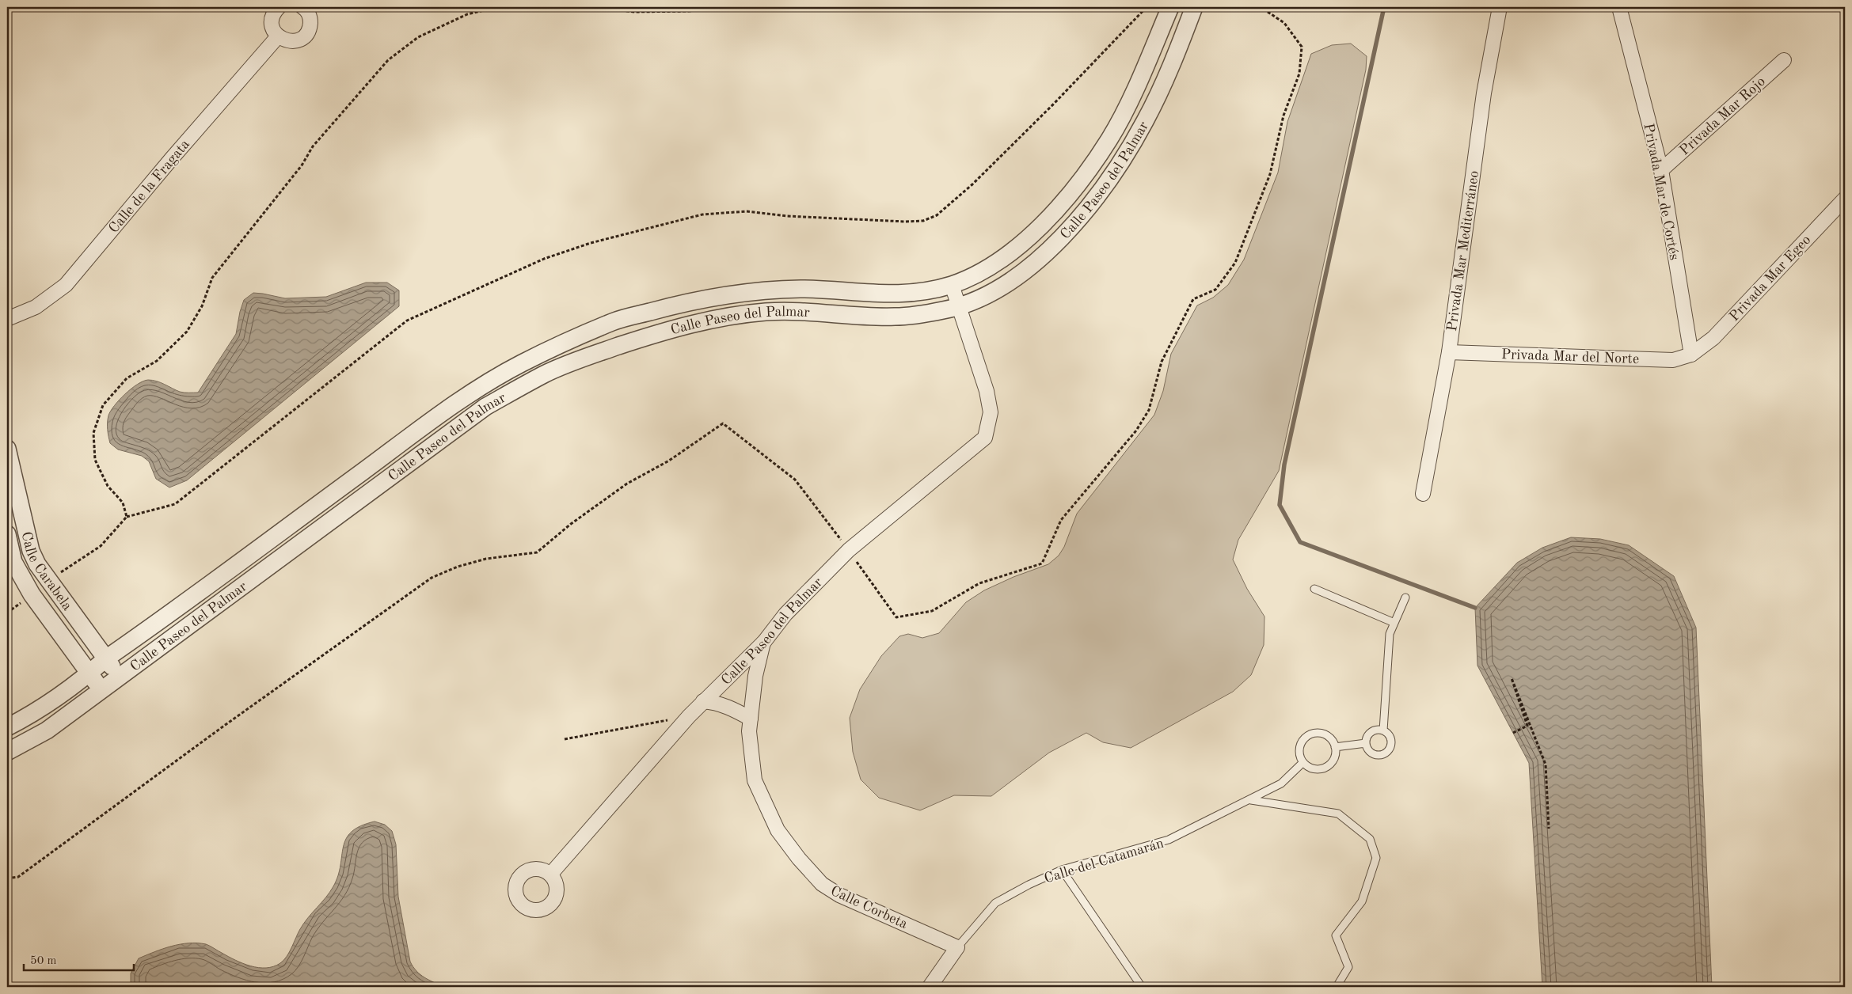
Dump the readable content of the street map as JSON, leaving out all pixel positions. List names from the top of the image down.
{
  "streets": {
    "street": [
      "Privada Mar Rojo",
      "Calle Paseo del Palmar",
      "Calle de la Fragata",
      "Privada Mar de Cortés",
      "Privada Mar Mediterráneo",
      "Privada Mar Egeo",
      "Privada Mar del Norte",
      "Calle Carabela",
      "Calle del Catamarán",
      "Calle Corbeta"
    ]
  },
  "crossings": [
    ["Privada Mar Rojo", "Privada Mar de Cortés"],
    ["Calle Paseo del Palmar", "Calle Carabela"],
    ["Calle Paseo del Palmar", "Calle Corbeta"],
    ["Privada Mar de Cortés", "Privada Mar Egeo"],
    ["Privada Mar de Cortés", "Privada Mar del Norte"],
    ["Privada Mar Mediterráneo", "Privada Mar del Norte"],
    ["Privada Mar Egeo", "Privada Mar del Norte"],
    ["Calle del Catamarán", "Calle Corbeta"]
  ],
  "scale_bar": "50 m"
}
